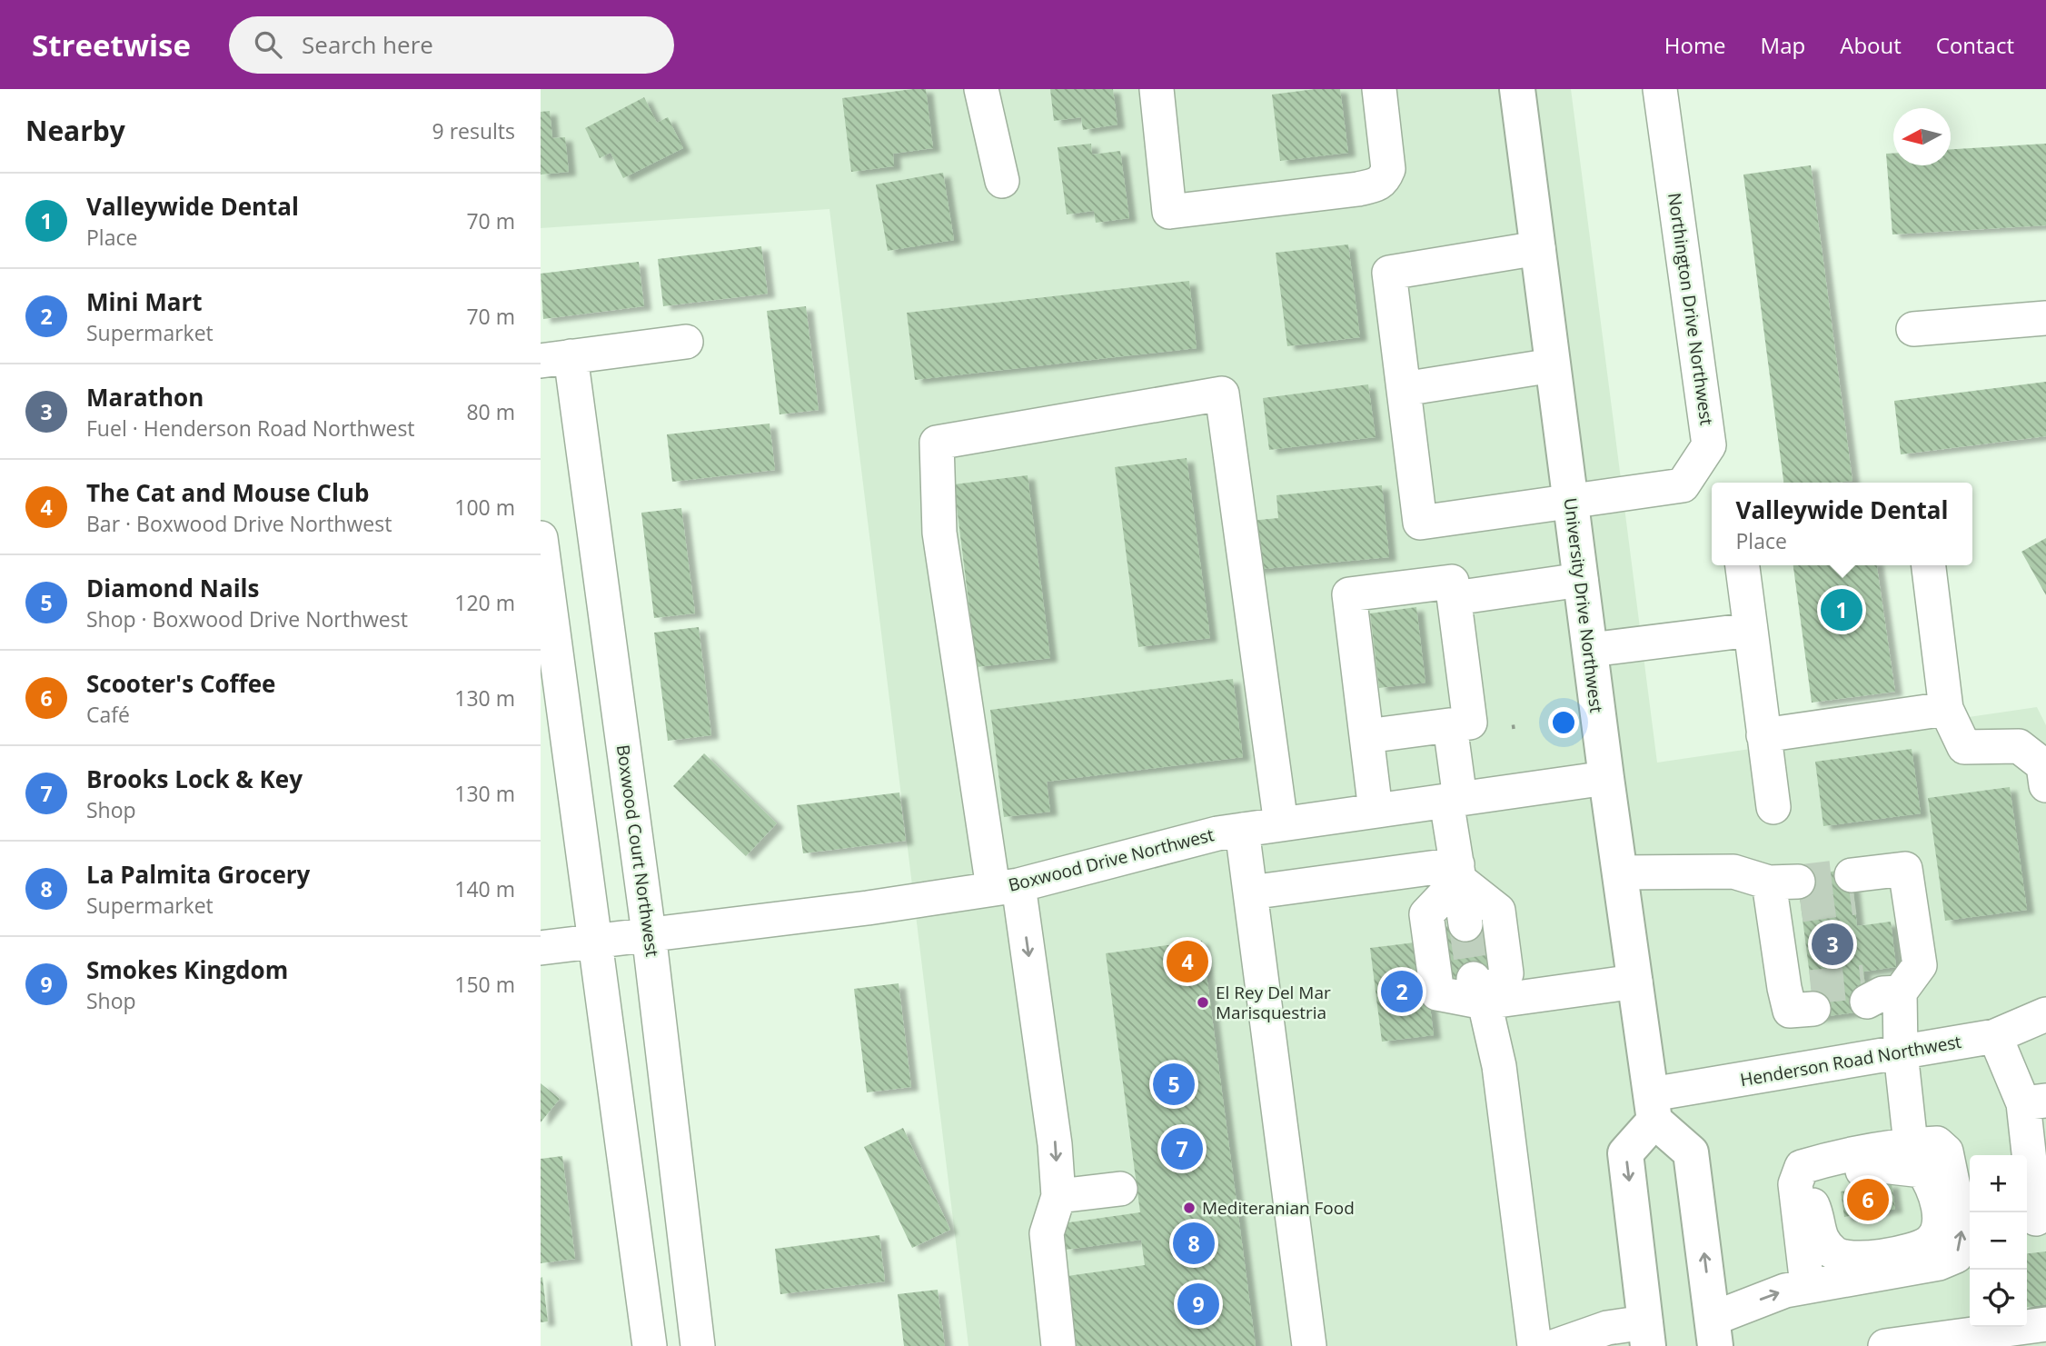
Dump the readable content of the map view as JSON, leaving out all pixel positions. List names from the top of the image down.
{
  "streets": {
    "highway": ["University Drive Northwest"],
    "street": [
      "Northington Drive Northwest",
      "Boxwood Court Northwest",
      "Boxwood Drive Northwest",
      "Henderson Road Northwest"
    ]
  },
  "crossings": [
    ["Northington Drive Northwest", "University Drive Northwest"],
    ["University Drive Northwest", "Boxwood Drive Northwest"],
    ["University Drive Northwest", "Henderson Road Northwest"],
    ["Boxwood Court Northwest", "Boxwood Drive Northwest"]
  ],
  "places": ["El Rey Del Mar Marisquestria", "Mediteranian Food"],
  "north": "left",
  "page": {
    "header": "Streetwise",
    "search": "Search here",
    "nav": [
      "Home",
      "Map",
      "About",
      "Contact"
    ],
    "heading": ["Nearby", "9 results"],
    "list": [
      {
        "mark": "1",
        "name": "Valleywide Dental",
        "note": "Place",
        "value": "70 m"
      },
      {
        "mark": "2",
        "name": "Mini Mart",
        "note": "Supermarket",
        "value": "70 m"
      },
      {
        "mark": "3",
        "name": "Marathon",
        "note": "Fuel · Henderson Road Northwest",
        "value": "80 m"
      },
      {
        "mark": "4",
        "name": "The Cat and Mouse Club",
        "note": "Bar · Boxwood Drive Northwest",
        "value": "100 m"
      },
      {
        "mark": "5",
        "name": "Diamond Nails",
        "note": "Shop · Boxwood Drive Northwest",
        "value": "120 m"
      },
      {
        "mark": "6",
        "name": "Scooter's Coffee",
        "note": "Café",
        "value": "130 m"
      },
      {
        "mark": "7",
        "name": "Brooks Lock & Key",
        "note": "Shop",
        "value": "130 m"
      },
      {
        "mark": "8",
        "name": "La Palmita Grocery",
        "note": "Supermarket",
        "value": "140 m"
      },
      {
        "mark": "9",
        "name": "Smokes Kingdom",
        "note": "Shop",
        "value": "150 m"
      }
    ],
    "popup": ["Valleywide Dental", "Place"],
    "pins": [
      "1",
      "3",
      "4",
      "2",
      "5",
      "7",
      "6",
      "8",
      "9"
    ],
    "map_buttons": ["+", "−"]
  }
}
